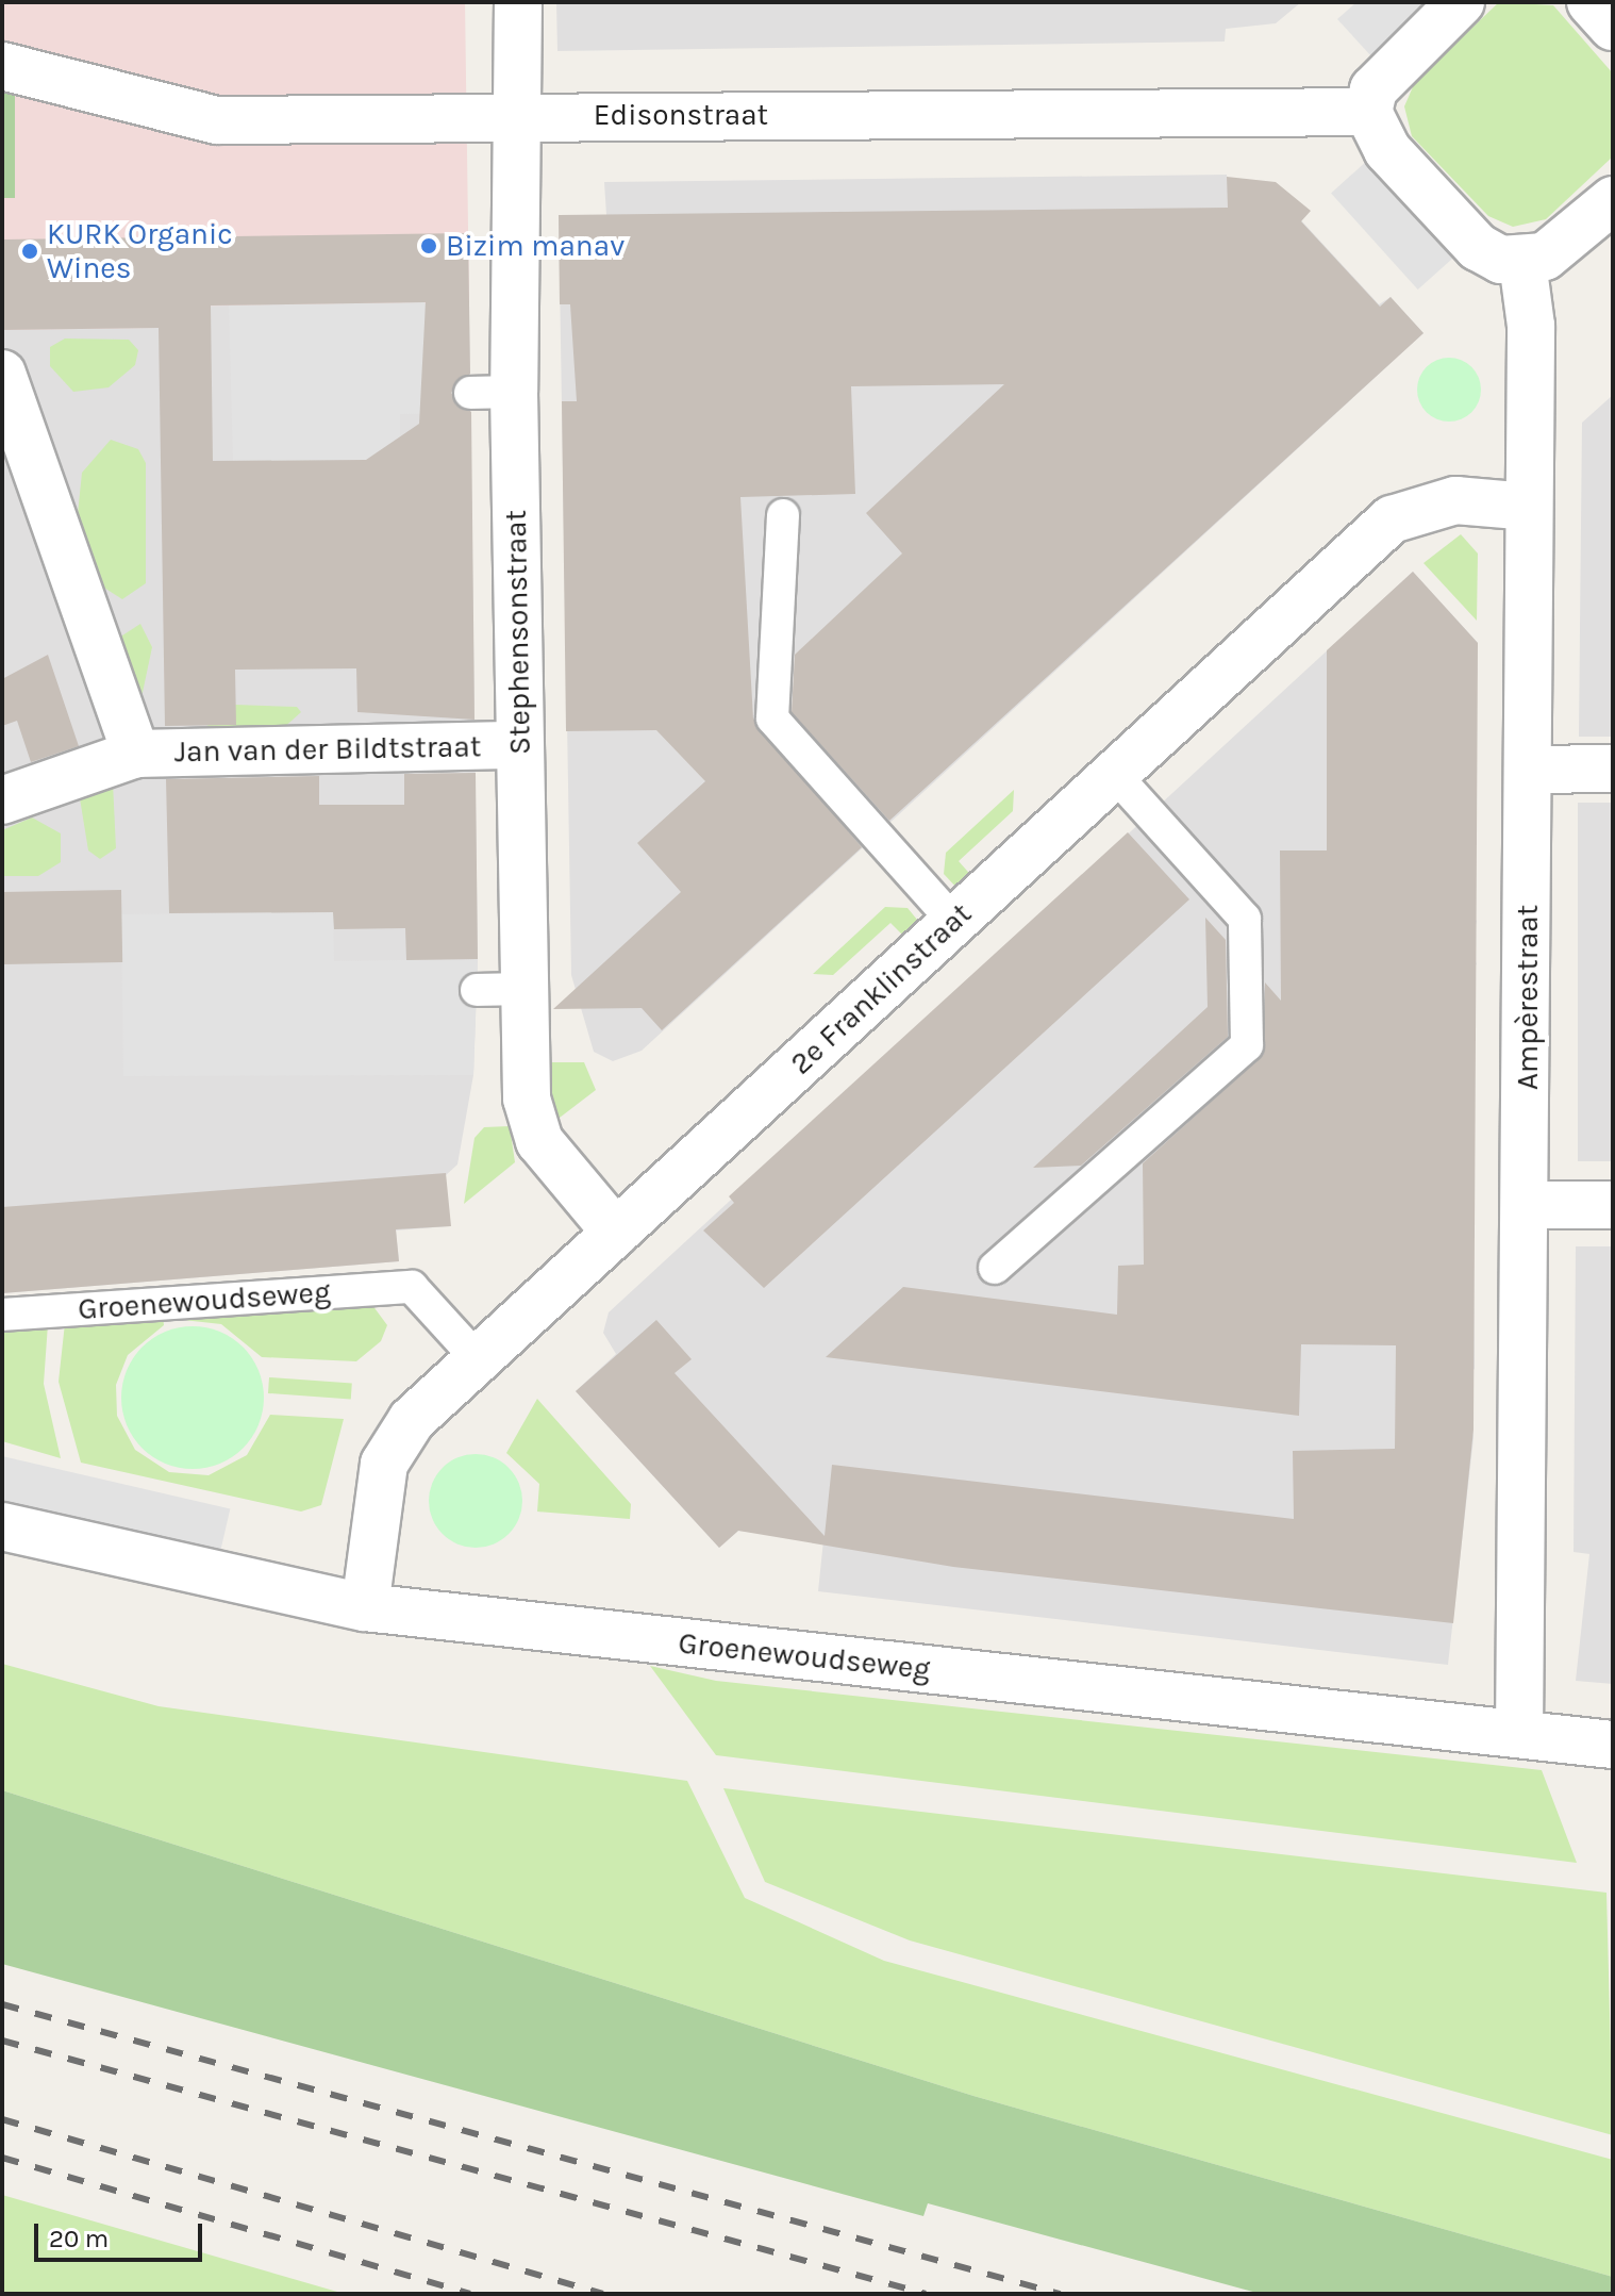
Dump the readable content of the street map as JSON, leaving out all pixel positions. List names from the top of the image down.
{
  "streets": {
    "street": [
      "Edisonstraat",
      "Stephensonstraat",
      "Jan van der Bildtstraat",
      "2e Franklinstraat",
      "Ampèrestraat",
      "Groenewoudseweg"
    ]
  },
  "crossings": [
    ["Edisonstraat", "Stephensonstraat"],
    ["Stephensonstraat", "Jan van der Bildtstraat"],
    ["Stephensonstraat", "2e Franklinstraat"],
    ["2e Franklinstraat", "Ampèrestraat"],
    ["2e Franklinstraat", "Groenewoudseweg"],
    ["Ampèrestraat", "Groenewoudseweg"]
  ],
  "places": ["Bizim manav", "KURK Organic Wines"],
  "scale_bar": "20 m"
}
